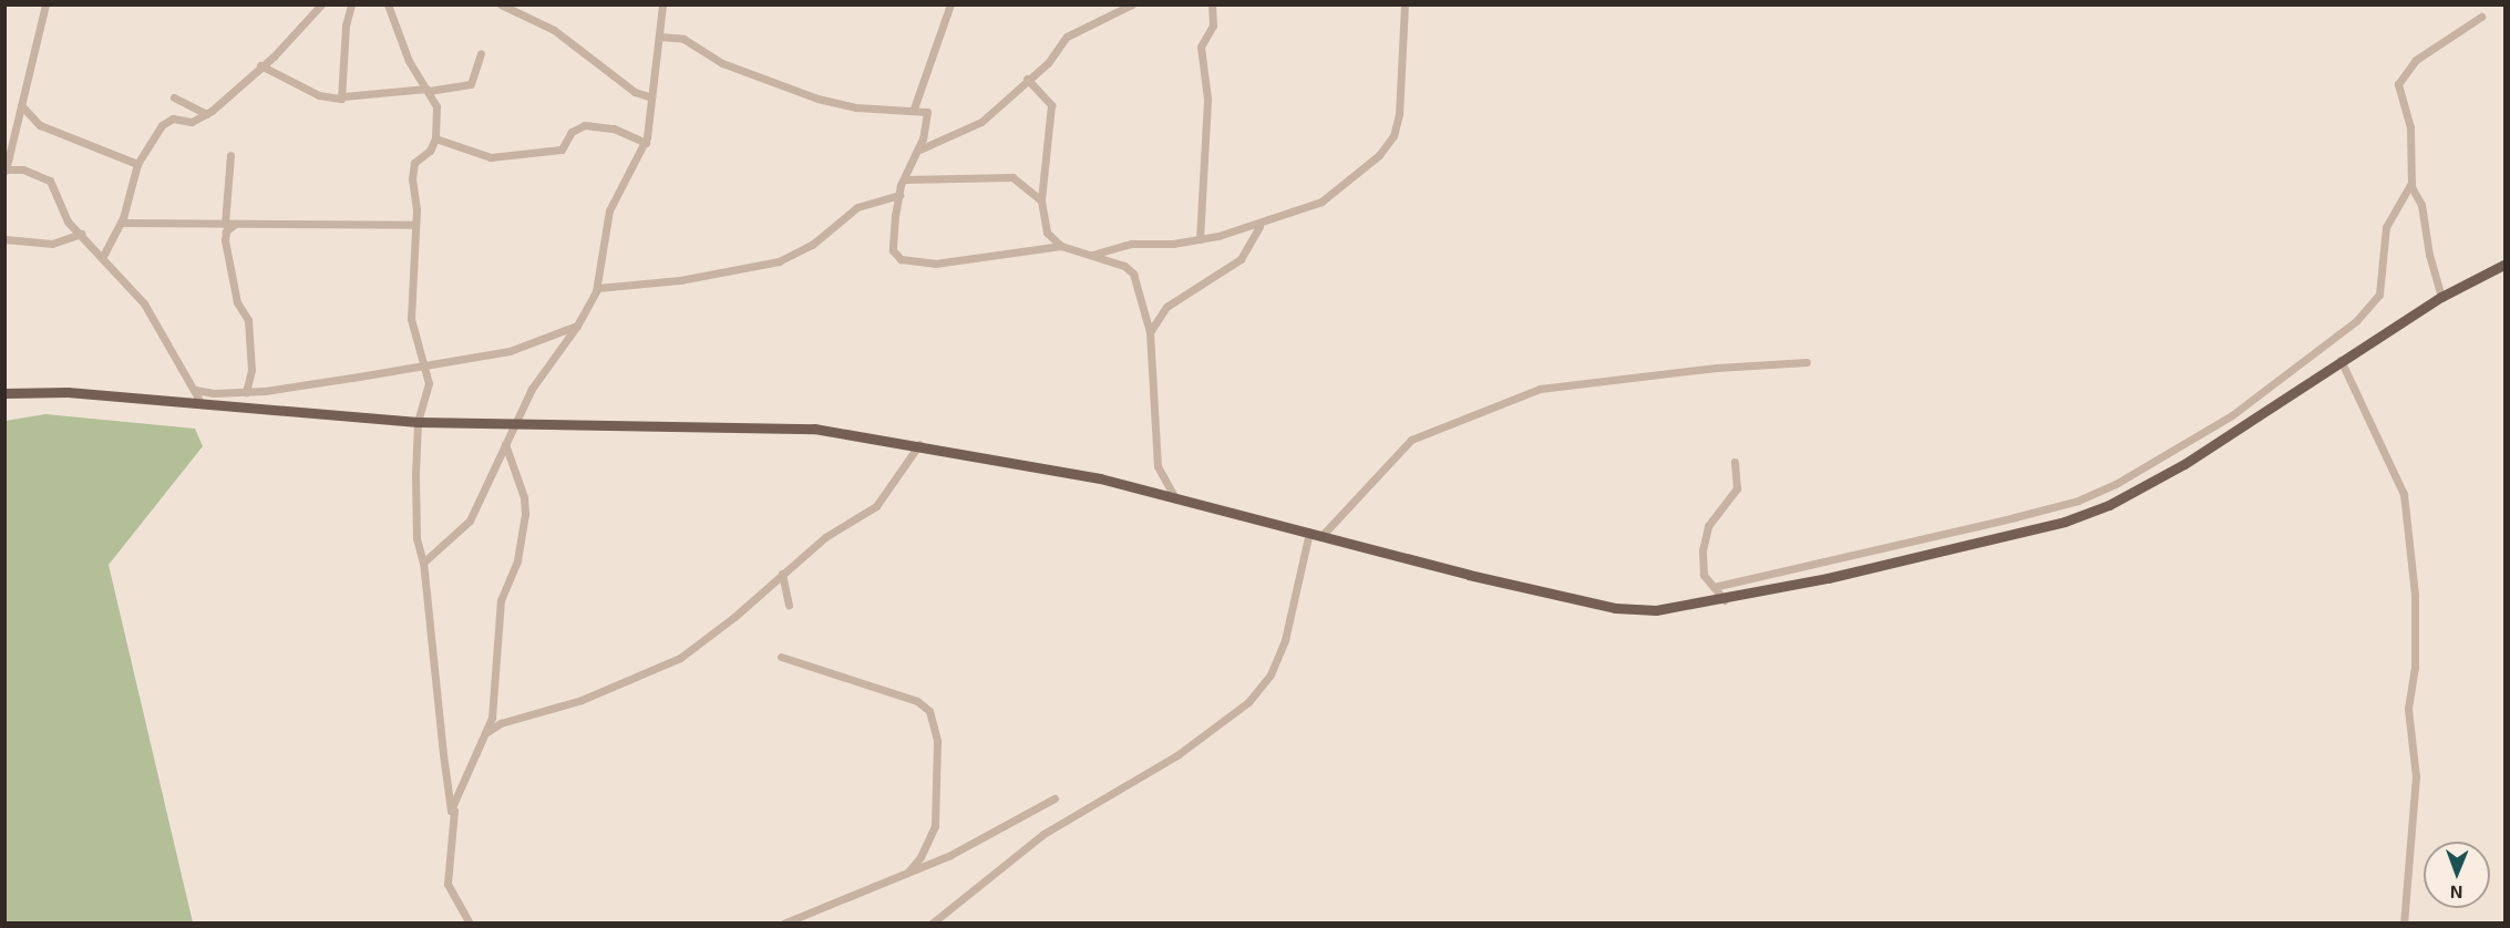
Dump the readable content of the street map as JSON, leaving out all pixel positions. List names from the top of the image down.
{
  "north": "bottom"
}
